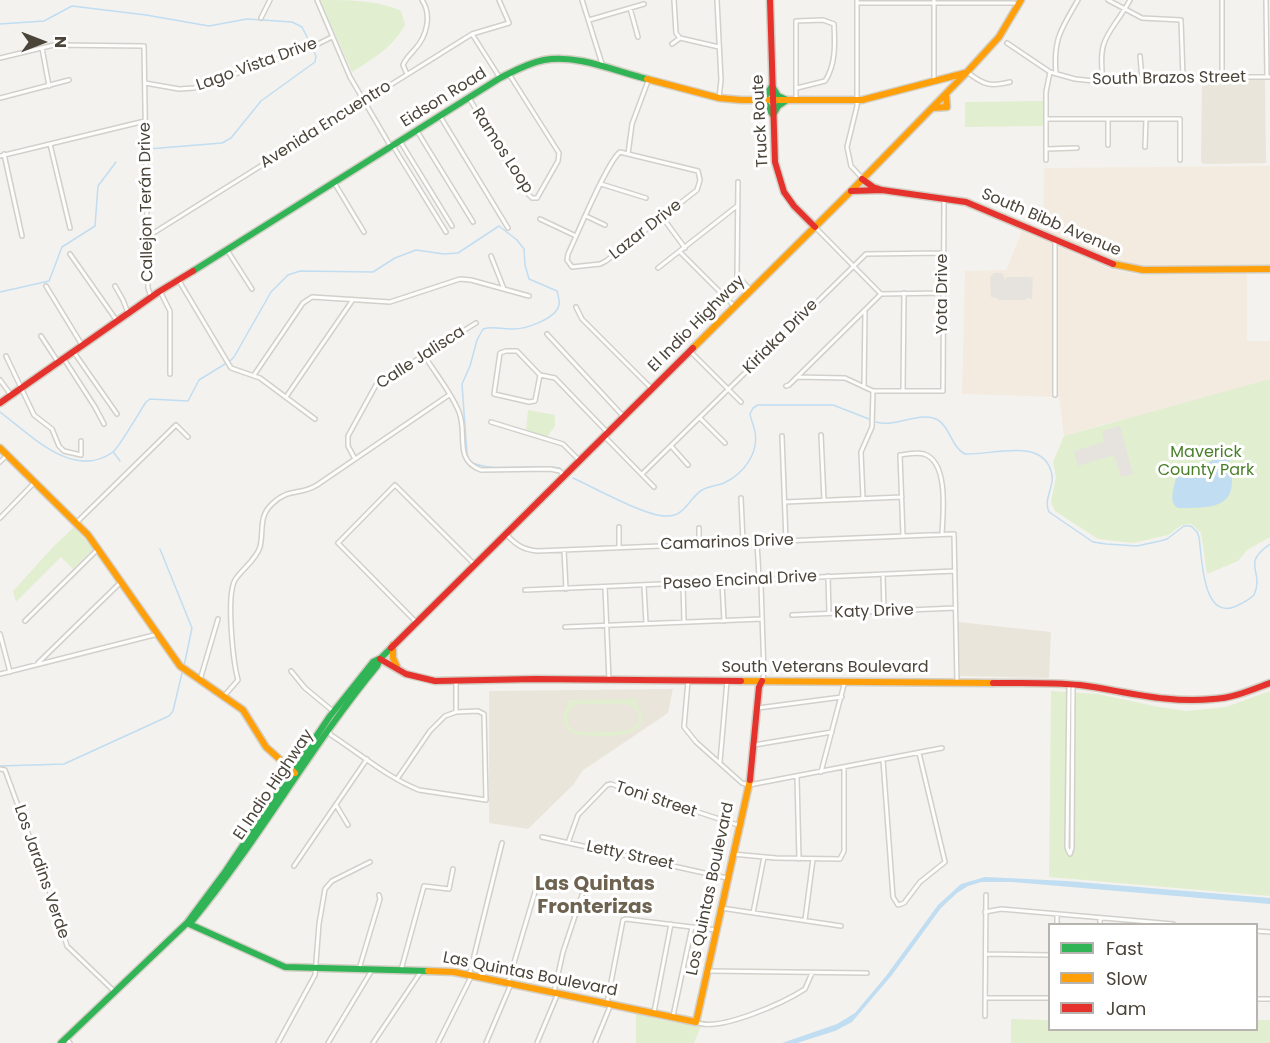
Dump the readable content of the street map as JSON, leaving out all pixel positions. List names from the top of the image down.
{
  "streets": {
    "main road": [
      "Eidson Road",
      "Truck Route",
      "South Bibb Avenue",
      "El Indio Highway",
      "South Veterans Boulevard",
      "Los Quintas Boulevard",
      "Las Quintas Boulevard"
    ],
    "street": [
      "Lago Vista Drive",
      "South Brazos Street",
      "Avenida Encuentro",
      "Ramos Loop",
      "Callejon Terán Drive",
      "Lazar Drive",
      "Yota Drive",
      "Kiriaka Drive",
      "Calle Jalisca",
      "Camarinos Drive",
      "Paseo Encinal Drive",
      "Katy Drive",
      "Toni Street",
      "Letty Street",
      "Los Jardins Verde"
    ]
  },
  "crossings": [
    ["Lago Vista Drive", "Callejon Terán Drive"],
    ["Eidson Road", "Truck Route"],
    ["Eidson Road", "Ramos Loop"],
    ["Eidson Road", "Callejon Terán Drive"],
    ["Eidson Road", "El Indio Highway"],
    ["Truck Route", "El Indio Highway"],
    ["Avenida Encuentro", "Callejon Terán Drive"],
    ["South Bibb Avenue", "Yota Drive"],
    ["South Bibb Avenue", "El Indio Highway"],
    ["Yota Drive", "Kiriaka Drive"],
    ["El Indio Highway", "Camarinos Drive"],
    ["El Indio Highway", "South Veterans Boulevard"],
    ["El Indio Highway", "Los Jardins Verde"],
    ["El Indio Highway", "Las Quintas Boulevard"],
    ["Camarinos Drive", "Paseo Encinal Drive"],
    ["Toni Street", "Letty Street"],
    ["Toni Street", "Los Quintas Boulevard"],
    ["Letty Street", "Los Quintas Boulevard"],
    ["Los Quintas Boulevard", "Las Quintas Boulevard"]
  ],
  "districts": ["Las Quintas Fronterizas"],
  "parks": ["Maverick County Park"],
  "legend": ["Fast", "Slow", "Jam"],
  "north": "right"
}
